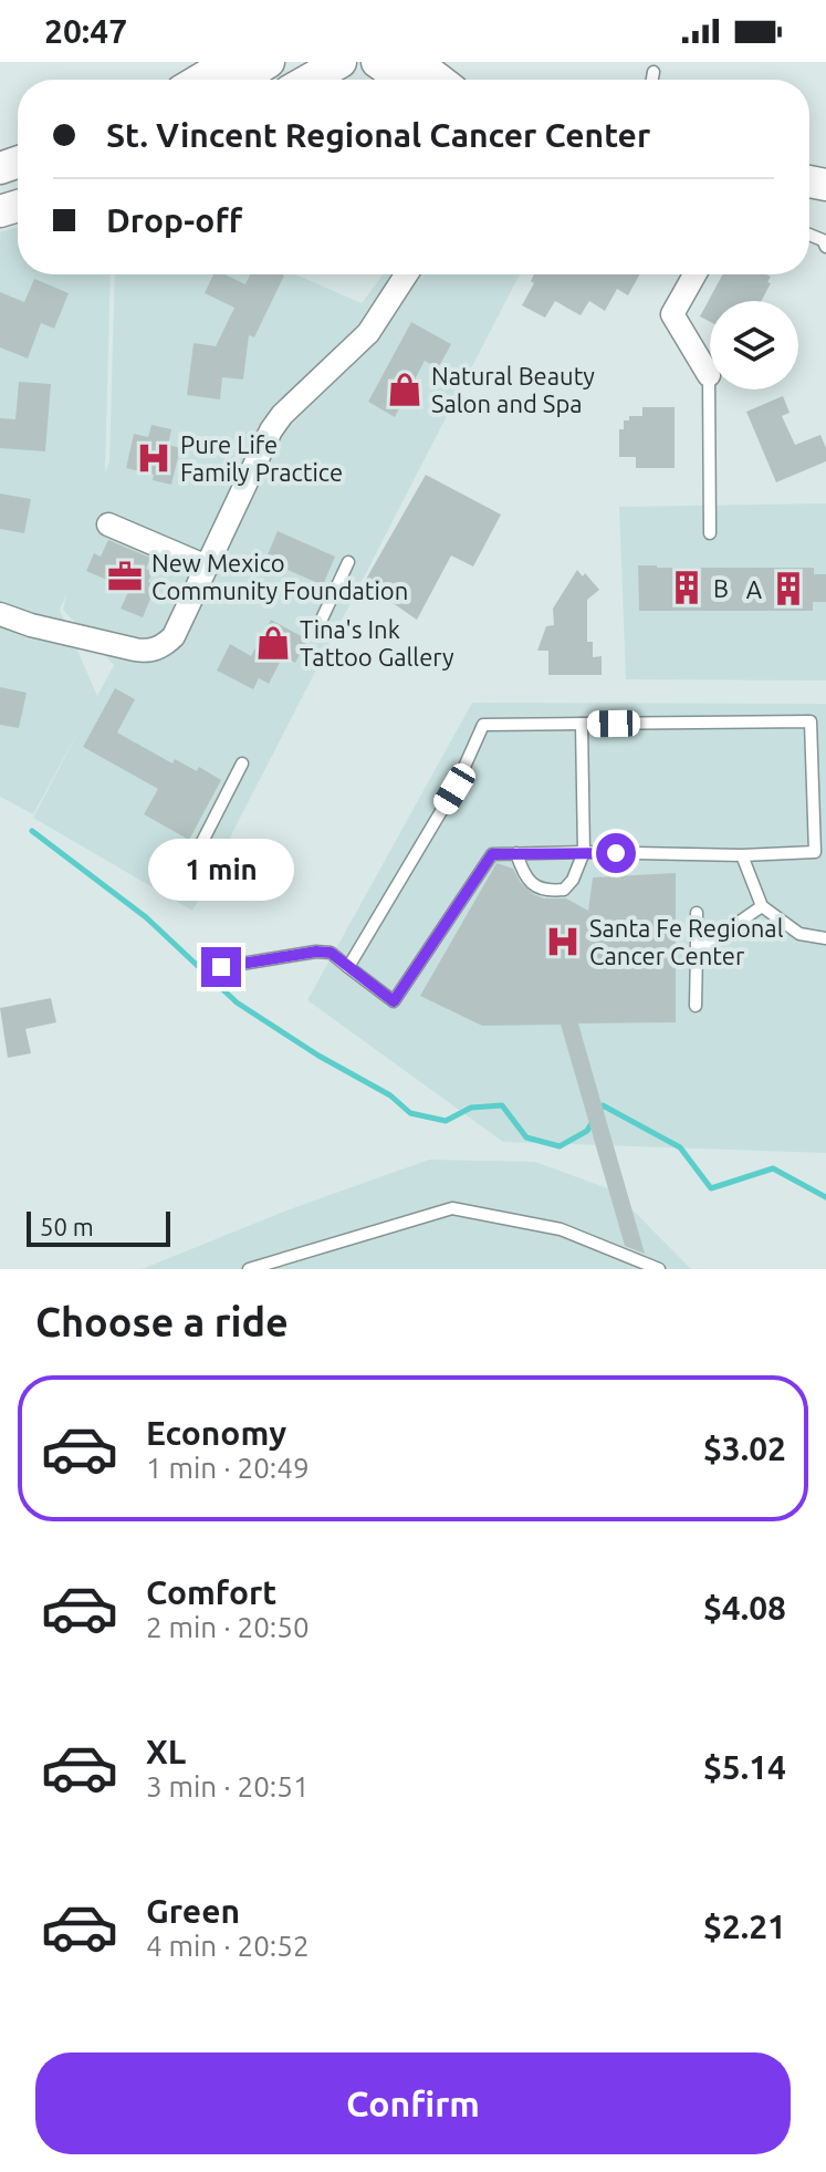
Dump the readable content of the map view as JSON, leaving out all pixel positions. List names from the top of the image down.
{
  "places": {
    "shop": ["Natural Beauty Salon and Spa", "Tina's Ink Tattoo Gallery"],
    "hospital": ["Pure Life Family Practice", "Santa Fe Regional Cancer Center"],
    "office": ["New Mexico Community Foundation"],
    "building": ["B", "A"]
  },
  "scale_bar": "50 m",
  "page": {
    "status": "20:47",
    "banner": ["St. Vincent Regional Cancer Center", "Drop-off"],
    "bubble": "1 min",
    "scale": "50 m",
    "heading": "Choose a ride",
    "list": [
      {
        "name": "Economy",
        "note": "1 min · 20:49",
        "value": "$3.02"
      },
      {
        "name": "Comfort",
        "note": "2 min · 20:50",
        "value": "$4.08"
      },
      {
        "name": "XL",
        "note": "3 min · 20:51",
        "value": "$5.14"
      },
      {
        "name": "Green",
        "note": "4 min · 20:52",
        "value": "$2.21"
      }
    ],
    "buttons": "Confirm"
  }
}
